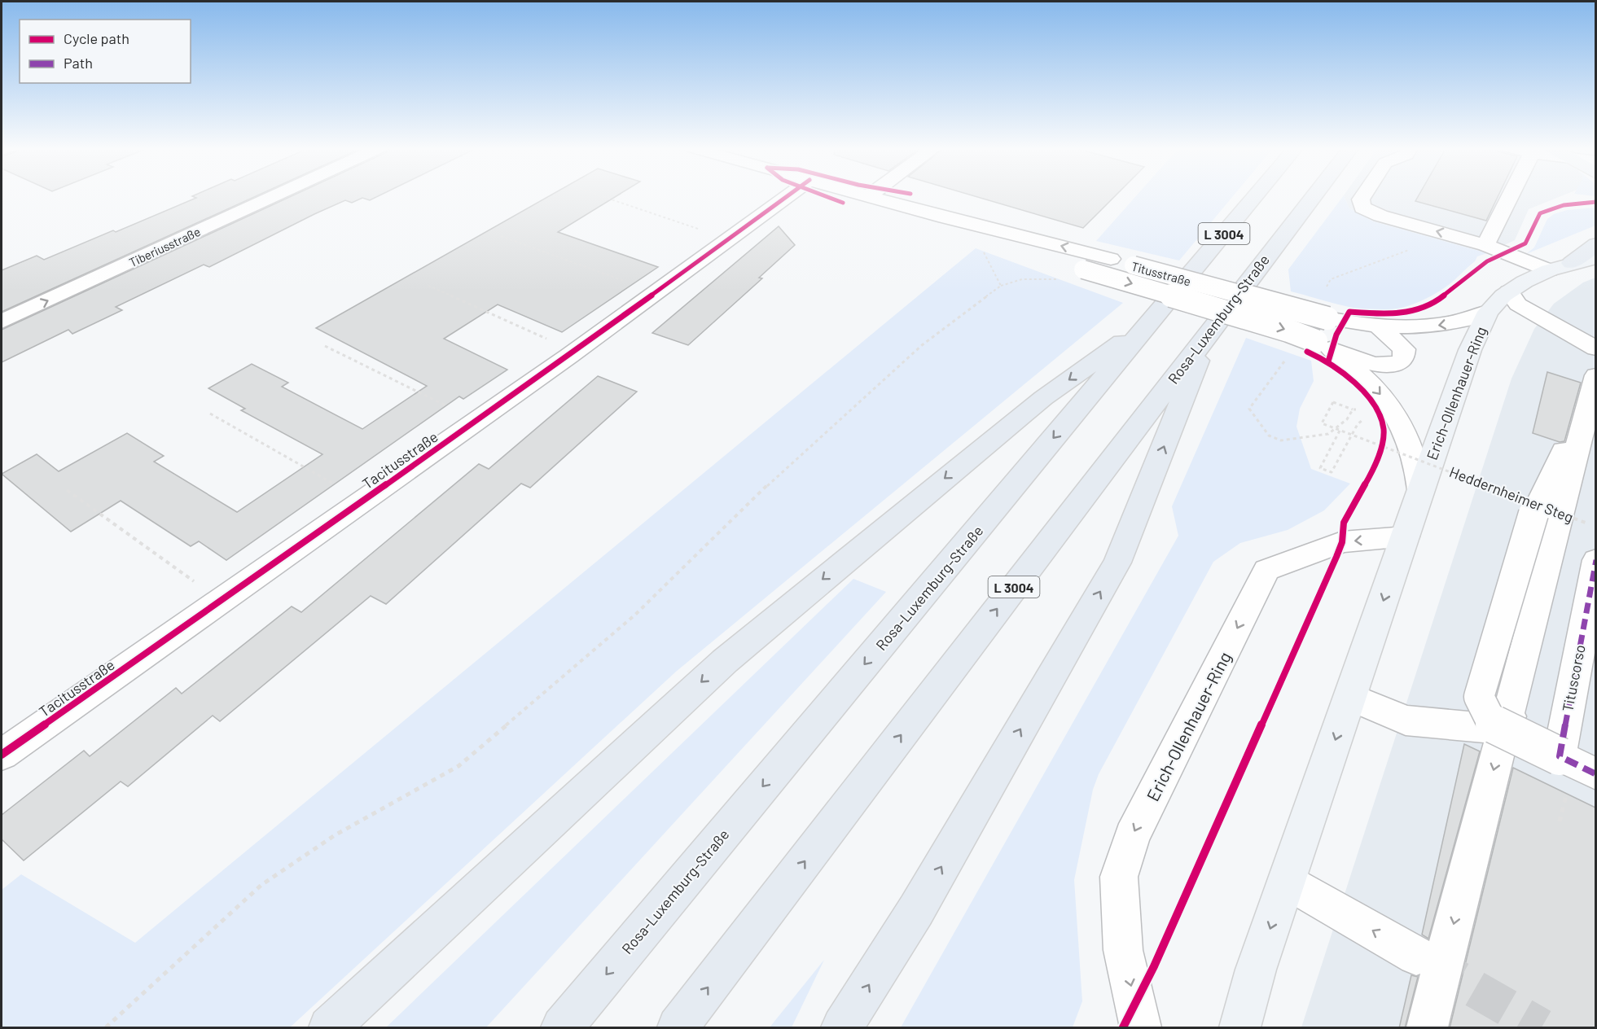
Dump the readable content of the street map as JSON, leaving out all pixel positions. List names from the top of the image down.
{
  "streets": {
    "highway": ["L 3004", "Rosa-Luxemburg-Straße"],
    "main road": ["Erich-Ollenhauer-Ring"],
    "street": [
      "Tiberiusstraße",
      "Titusstraße",
      "Tacitusstraße",
      "Tituscorso"
    ],
    "path": ["Heddernheimer Steg"]
  },
  "crossings": [
    ["Titusstraße", "Erich-Ollenhauer-Ring"]
  ],
  "one_way": ["Tiberiusstraße", "Erich-Ollenhauer-Ring"],
  "legend": ["Cycle path", "Path"]
}
